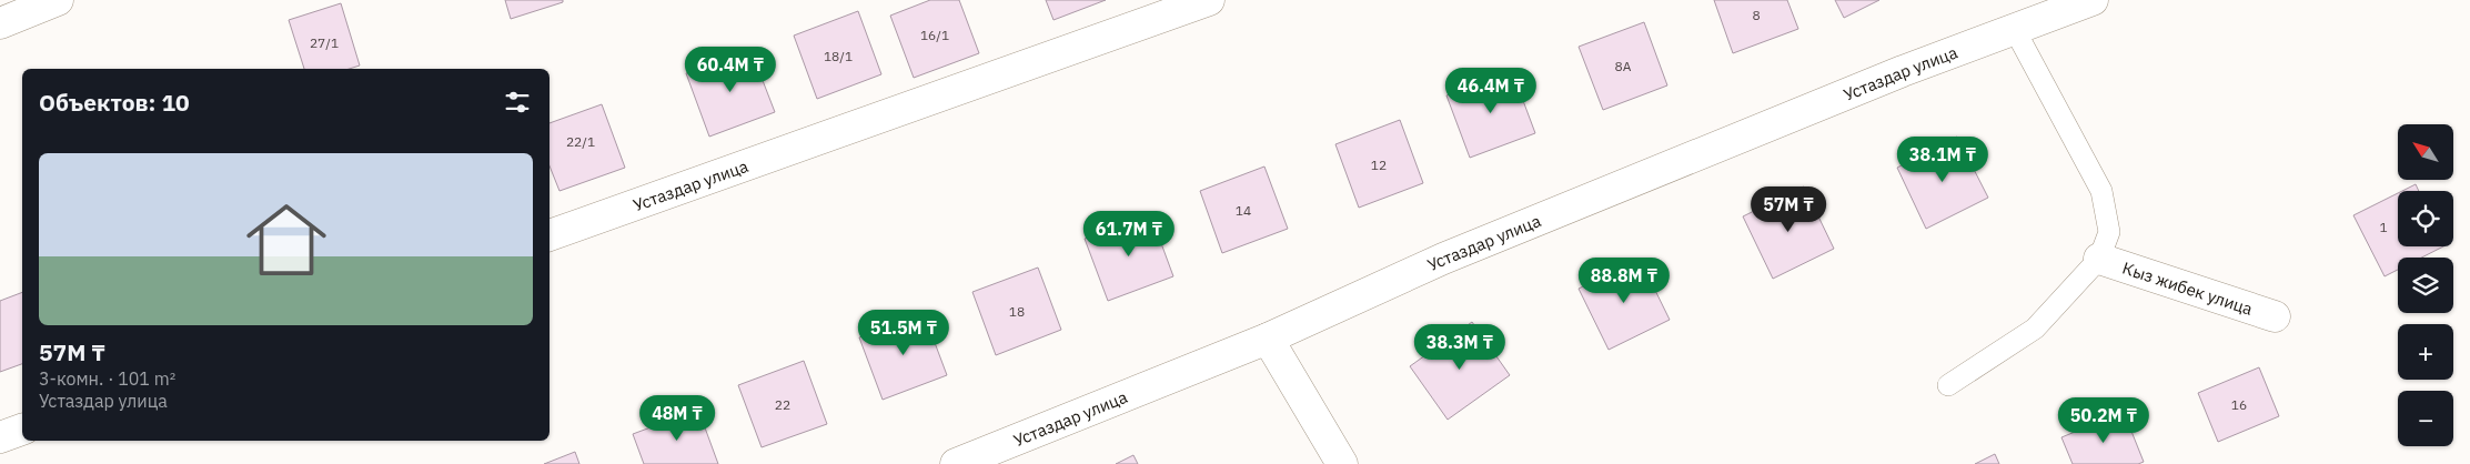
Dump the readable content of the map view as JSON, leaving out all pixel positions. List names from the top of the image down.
{
  "streets": {
    "street": ["Устаздар улица", "Кыз жибек улица"]
  },
  "house_numbers": [
    "8",
    "16/1",
    "27/1",
    "18/1",
    "8А",
    "22/1",
    "12",
    "14",
    "1",
    "18",
    "22",
    "16"
  ],
  "north": "top left",
  "page": {
    "price": [
      "60.4M ₸",
      "46.4M ₸",
      "38.1M ₸",
      "57M ₸",
      "61.7M ₸",
      "88.8M ₸",
      "51.5M ₸",
      "38.3M ₸",
      "48M ₸",
      "50.2M ₸"
    ],
    "heading": "Объектов: 10",
    "map_buttons": ["+", "−"],
    "list": [
      {
        "name": "57M ₸",
        "note": "3-комн. · 101 m² · Устаздар улица"
      }
    ]
  }
}
